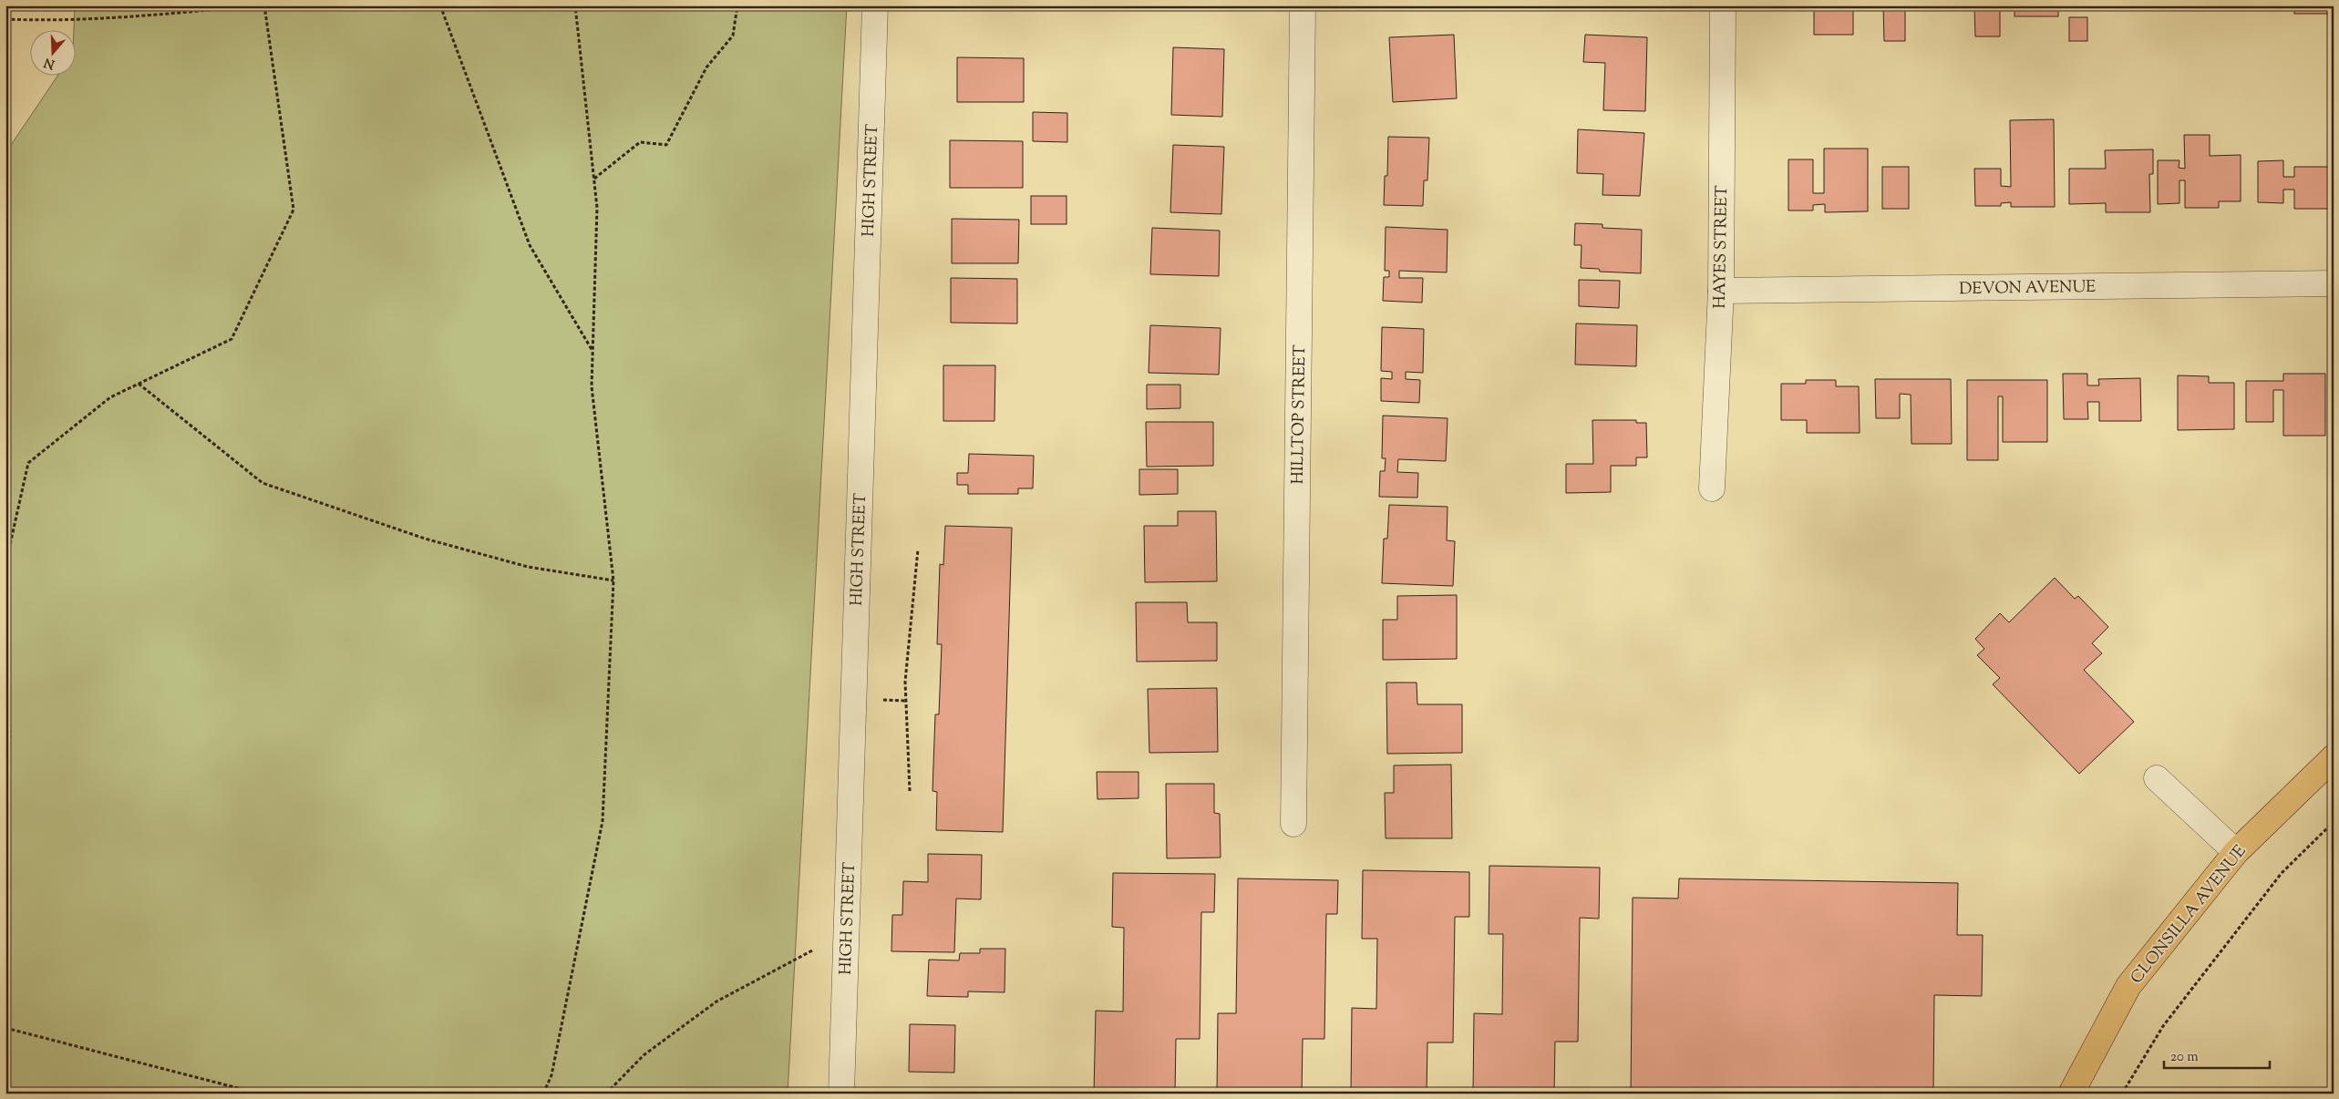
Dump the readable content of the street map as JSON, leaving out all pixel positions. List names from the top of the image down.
{
  "streets": {
    "main road": ["CLONSILLA AVENUE"],
    "street": [
      "HIGH STREET",
      "HAYES STREET",
      "DEVON AVENUE",
      "HILLTOP STREET"
    ]
  },
  "crossings": [
    ["HAYES STREET", "DEVON AVENUE"]
  ],
  "scale_bar": "20 m",
  "north": "bottom"
}
